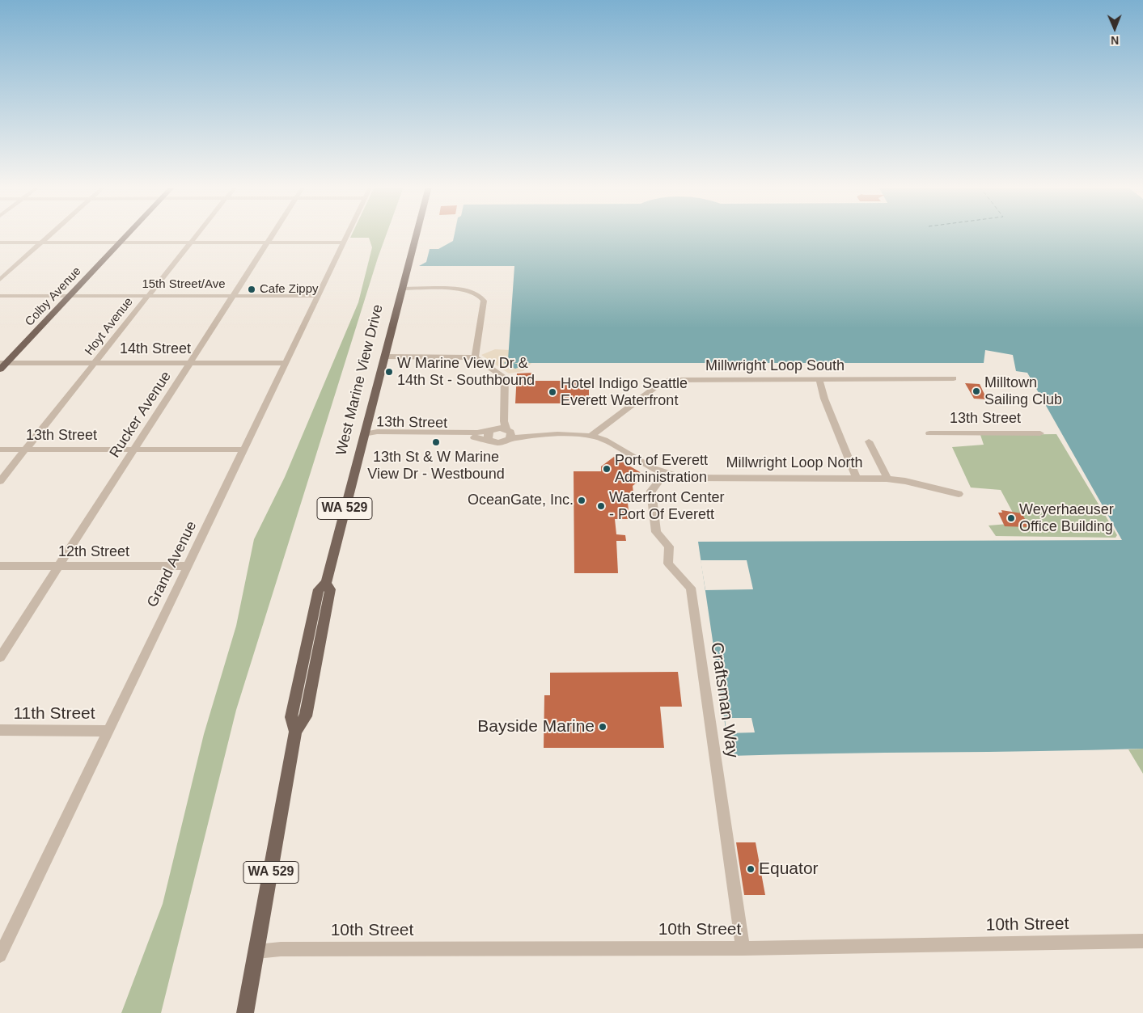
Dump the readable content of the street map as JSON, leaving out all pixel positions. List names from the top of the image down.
{
  "streets": {
    "main road": ["Colby Avenue", "West Marine View Drive", "WA 529"],
    "street": [
      "15th Street/Ave",
      "Hoyt Avenue",
      "14th Street",
      "Millwright Loop South",
      "Rucker Avenue",
      "13th Street",
      "Millwright Loop North",
      "12th Street",
      "Grand Avenue",
      "Craftsman Way",
      "11th Street",
      "10th Street"
    ]
  },
  "crossings": [
    ["15th Street/Ave", "Colby Avenue"],
    ["15th Street/Ave", "Hoyt Avenue"],
    ["15th Street/Ave", "Rucker Avenue"],
    ["15th Street/Ave", "Grand Avenue"],
    ["Colby Avenue", "14th Street"],
    ["Hoyt Avenue", "14th Street"],
    ["Hoyt Avenue", "13th Street"],
    ["14th Street", "Rucker Avenue"],
    ["14th Street", "Grand Avenue"],
    ["Millwright Loop South", "Millwright Loop North"],
    ["West Marine View Drive", "13th Street"],
    ["West Marine View Drive", "10th Street"],
    ["Rucker Avenue", "13th Street"],
    ["Rucker Avenue", "12th Street"],
    ["13th Street", "Grand Avenue"],
    ["Millwright Loop North", "Craftsman Way"],
    ["12th Street", "Grand Avenue"],
    ["Grand Avenue", "11th Street"],
    ["Craftsman Way", "10th Street"]
  ],
  "places": [
    "Cafe Zippy",
    "W Marine View Dr & 14th St - Southbound",
    "Milltown Sailing Club",
    "Hotel Indigo Seattle Everett Waterfront",
    "13th St & W Marine View Dr - Westbound",
    "Port of Everett Administration",
    "OceanGate, Inc.",
    "Waterfront Center - Port Of Everett",
    "Weyerhaeuser Office Building",
    "Bayside Marine",
    "Equator"
  ],
  "north": "bottom"
}
